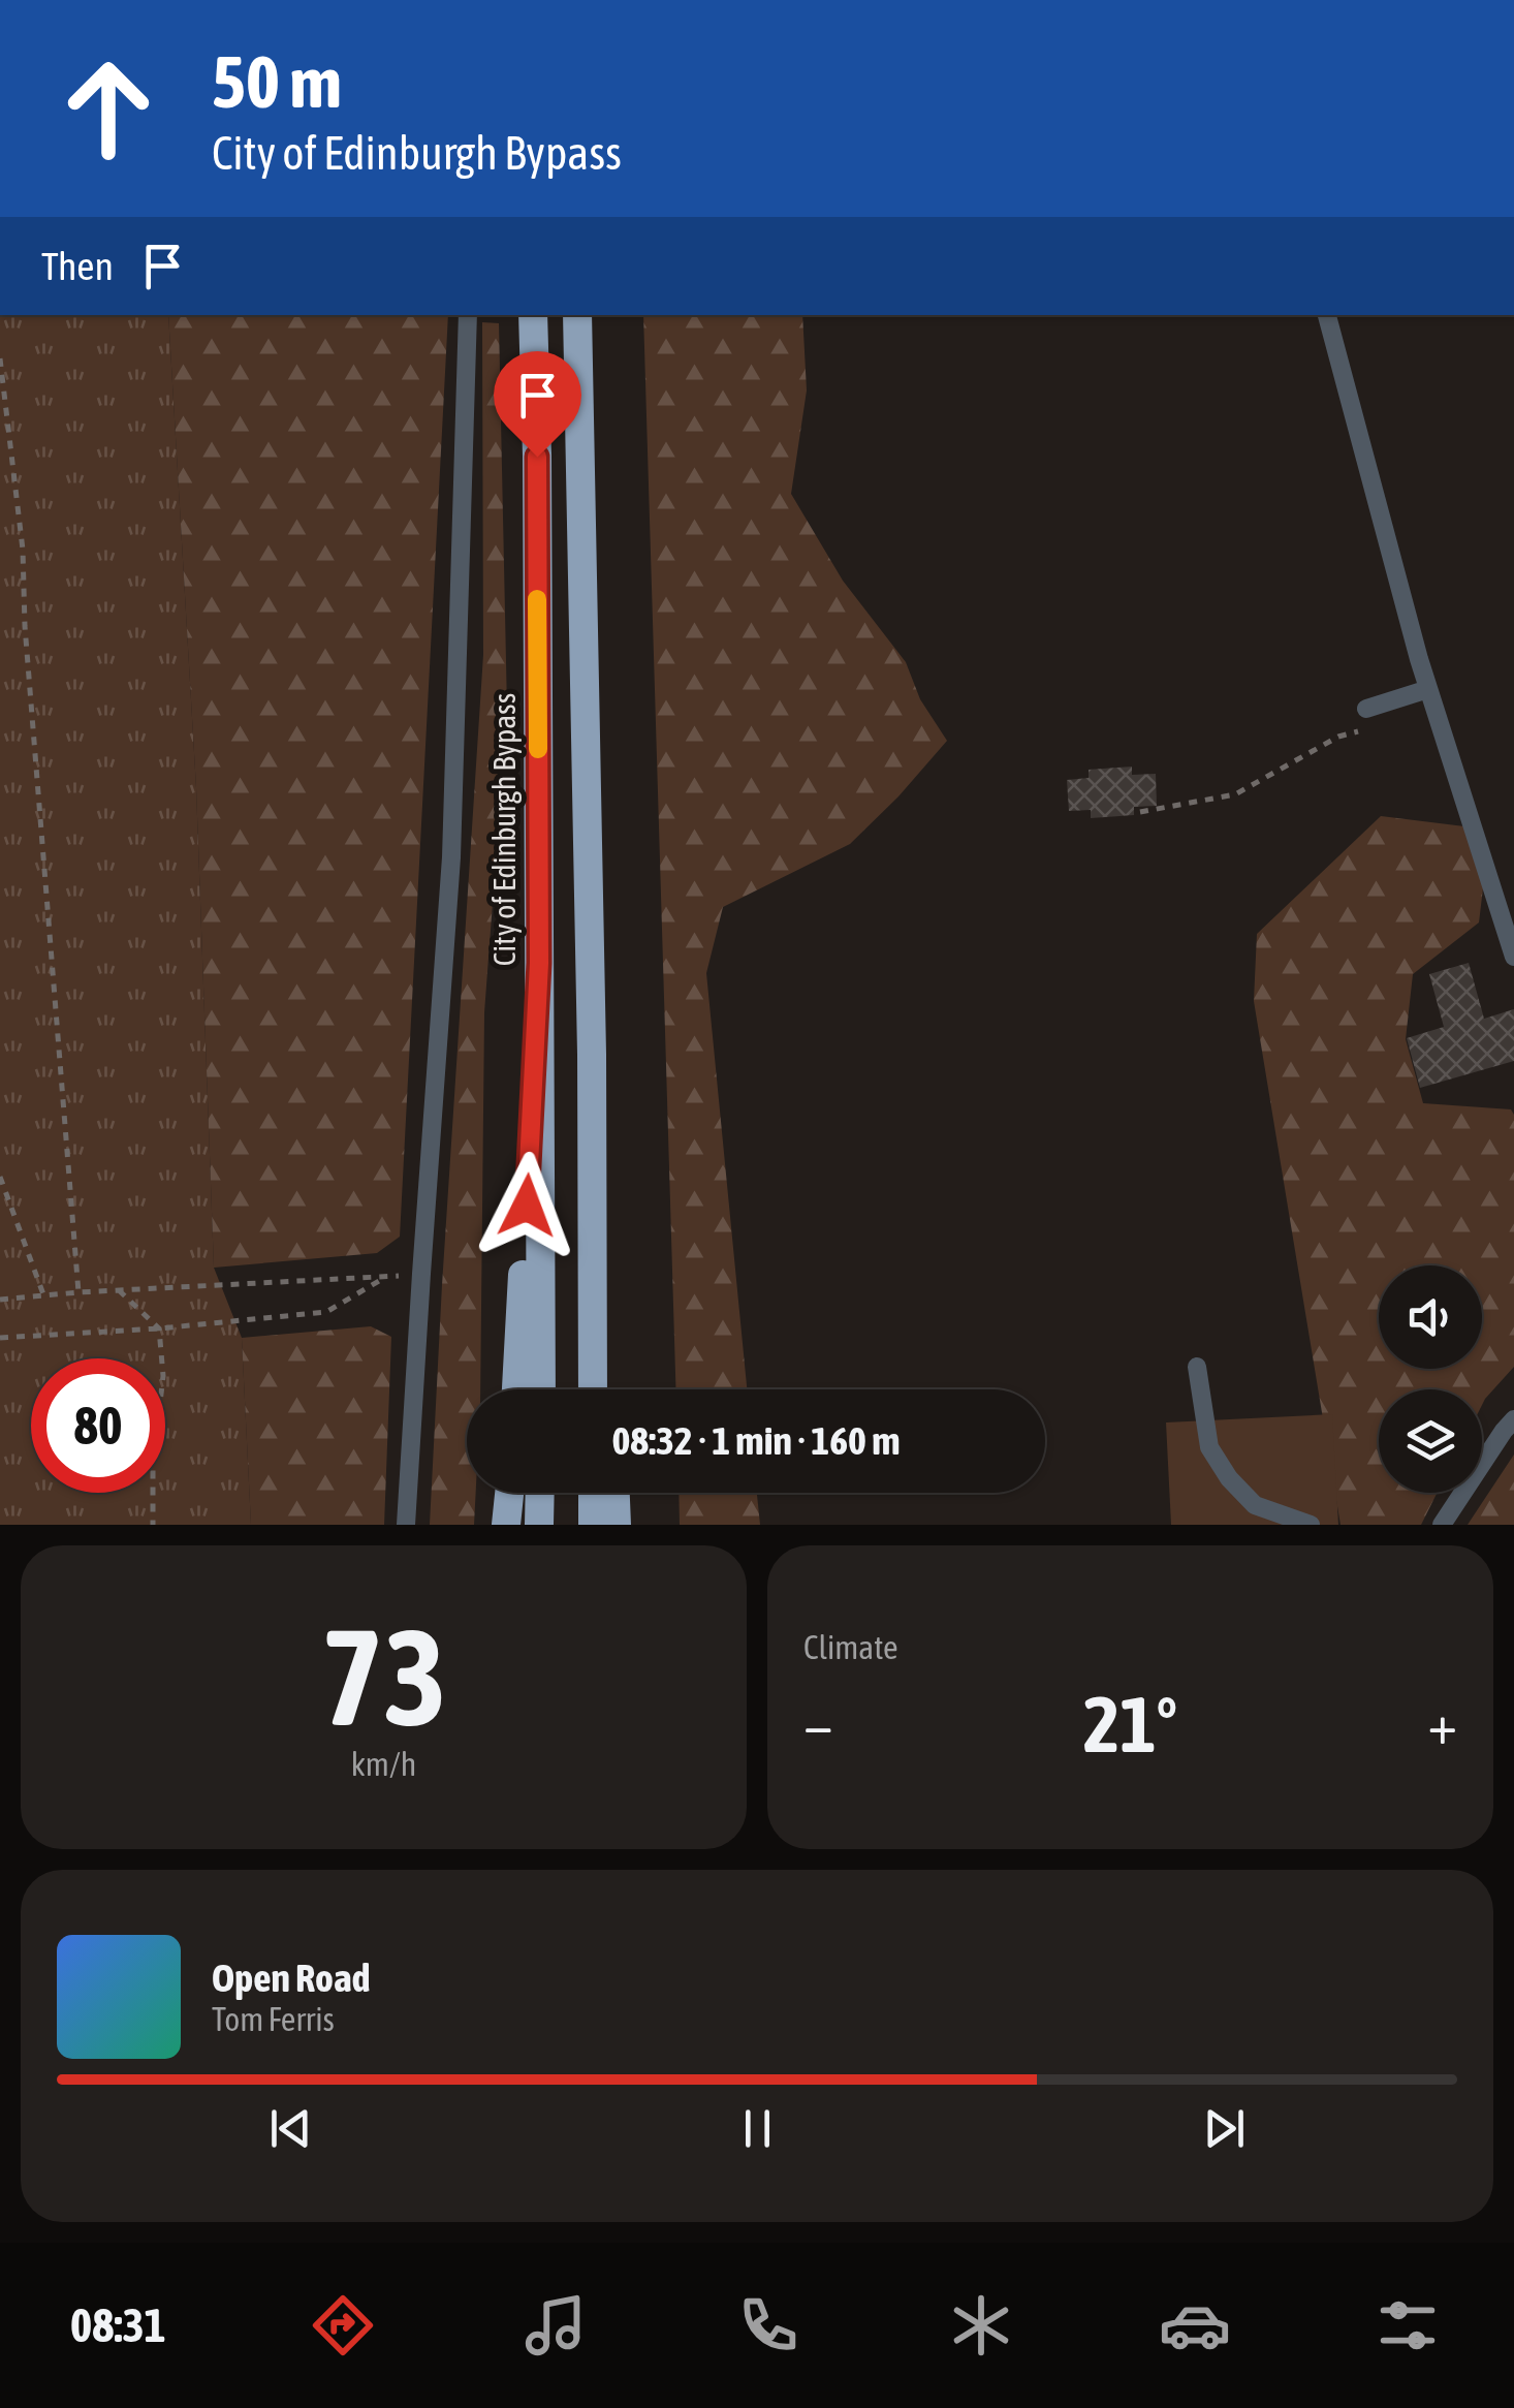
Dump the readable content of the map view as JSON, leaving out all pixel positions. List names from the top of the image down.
{
  "streets": {
    "highway": ["City of Edinburgh Bypass"]
  },
  "page": {
    "turn": ["50 m", "City of Edinburgh Bypass"],
    "then": "Then",
    "limit": "80",
    "trip": "08:32 · 1 min · 160 m",
    "tile": [
      ["73", "km/h"],
      "Climate"
    ],
    "heat": ["−", "21°", "+"],
    "song": ["Open Road", "Tom Ferris"],
    "tabs": "08:31"
  }
}
